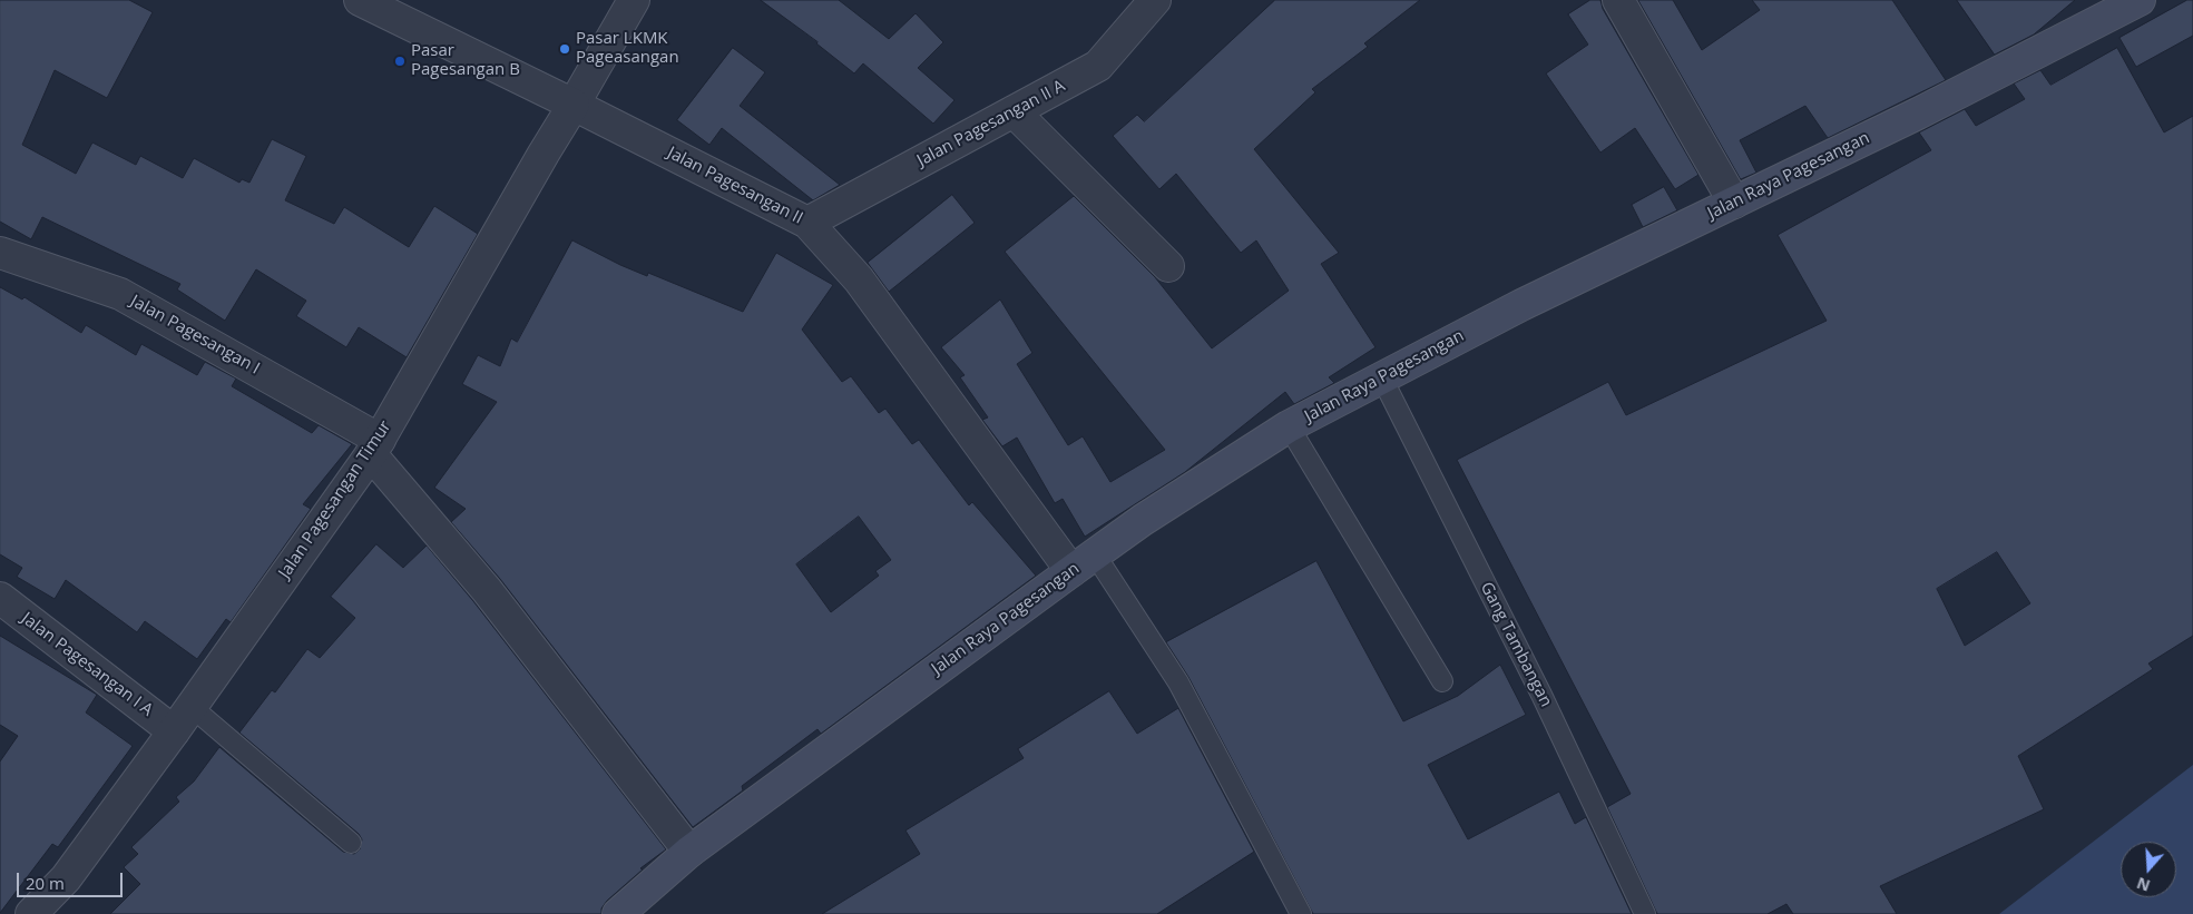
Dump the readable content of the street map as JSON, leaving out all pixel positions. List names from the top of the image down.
{
  "streets": {
    "main road": ["Jalan Raya Pagesangan"],
    "street": [
      "Jalan Pagesangan II A",
      "Jalan Pagesangan II",
      "Jalan Pagesangan I",
      "Jalan Pagesangan Timur",
      "Jalan Pagesangan I A"
    ],
    "lane": ["Gang Tambangan"]
  },
  "crossings": [
    ["Jalan Pagesangan II A", "Jalan Pagesangan II"],
    ["Jalan Raya Pagesangan", "Jalan Pagesangan II"],
    ["Jalan Raya Pagesangan", "Gang Tambangan"],
    ["Jalan Pagesangan II", "Jalan Pagesangan Timur"],
    ["Jalan Pagesangan I", "Jalan Pagesangan Timur"],
    ["Jalan Pagesangan Timur", "Jalan Pagesangan I A"]
  ],
  "places": ["Pasar LKMK Pageasangan", "Pasar Pagesangan B"],
  "scale_bar": "20 m",
  "north": "bottom"
}
